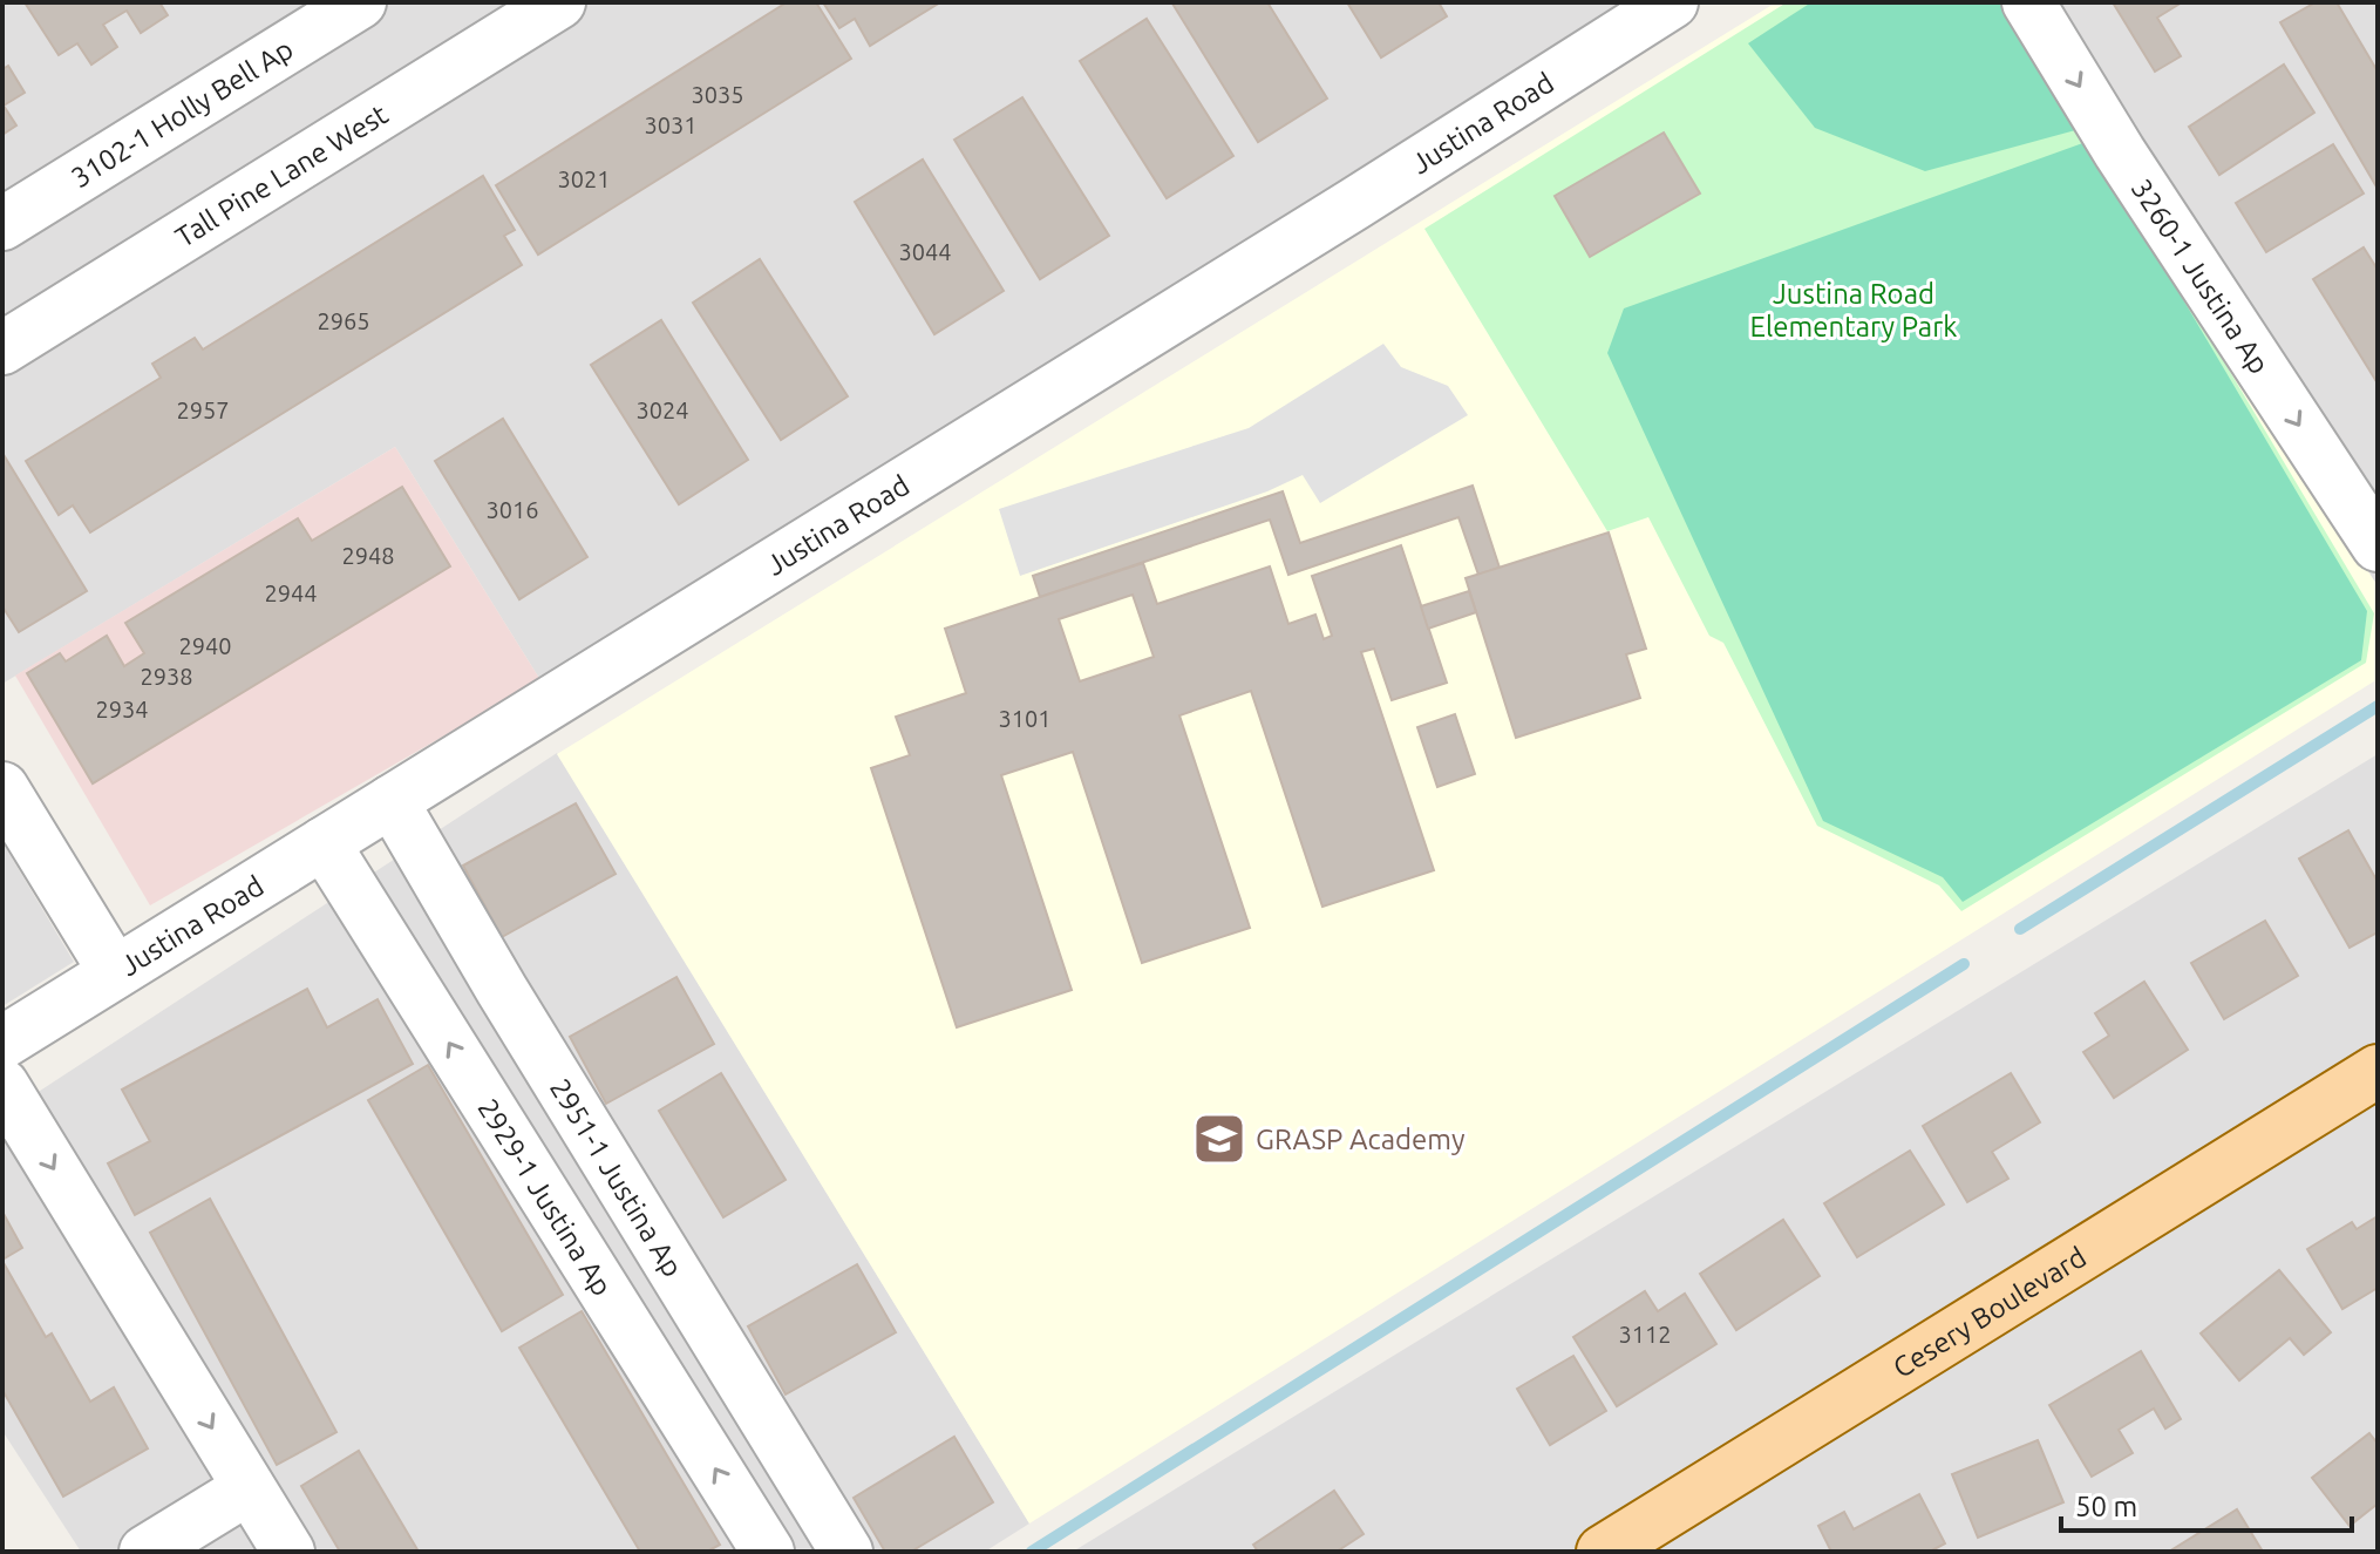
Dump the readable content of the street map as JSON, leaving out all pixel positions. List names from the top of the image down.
{
  "streets": {
    "main road": ["Cesery Boulevard"],
    "street": [
      "3102-1 Holly Bell Ap",
      "Justina Road",
      "Tall Pine Lane West",
      "3260-1 Justina Ap",
      "2951-1 Justina Ap",
      "2929-1 Justina Ap"
    ]
  },
  "crossings": [
    ["Justina Road", "2951-1 Justina Ap"],
    ["Justina Road", "2929-1 Justina Ap"]
  ],
  "one_way": ["3260-1 Justina Ap"],
  "parks": ["Justina Road Elementary Park"],
  "places": {
    "school or university": ["GRASP Academy"]
  },
  "house_numbers": [
    "3035",
    "3031",
    "3021",
    "3044",
    "2965",
    "2957",
    "3024",
    "3016",
    "2948",
    "2944",
    "2940",
    "2938",
    "2934",
    "3101",
    "3112"
  ],
  "scale_bar": "50 m"
}
